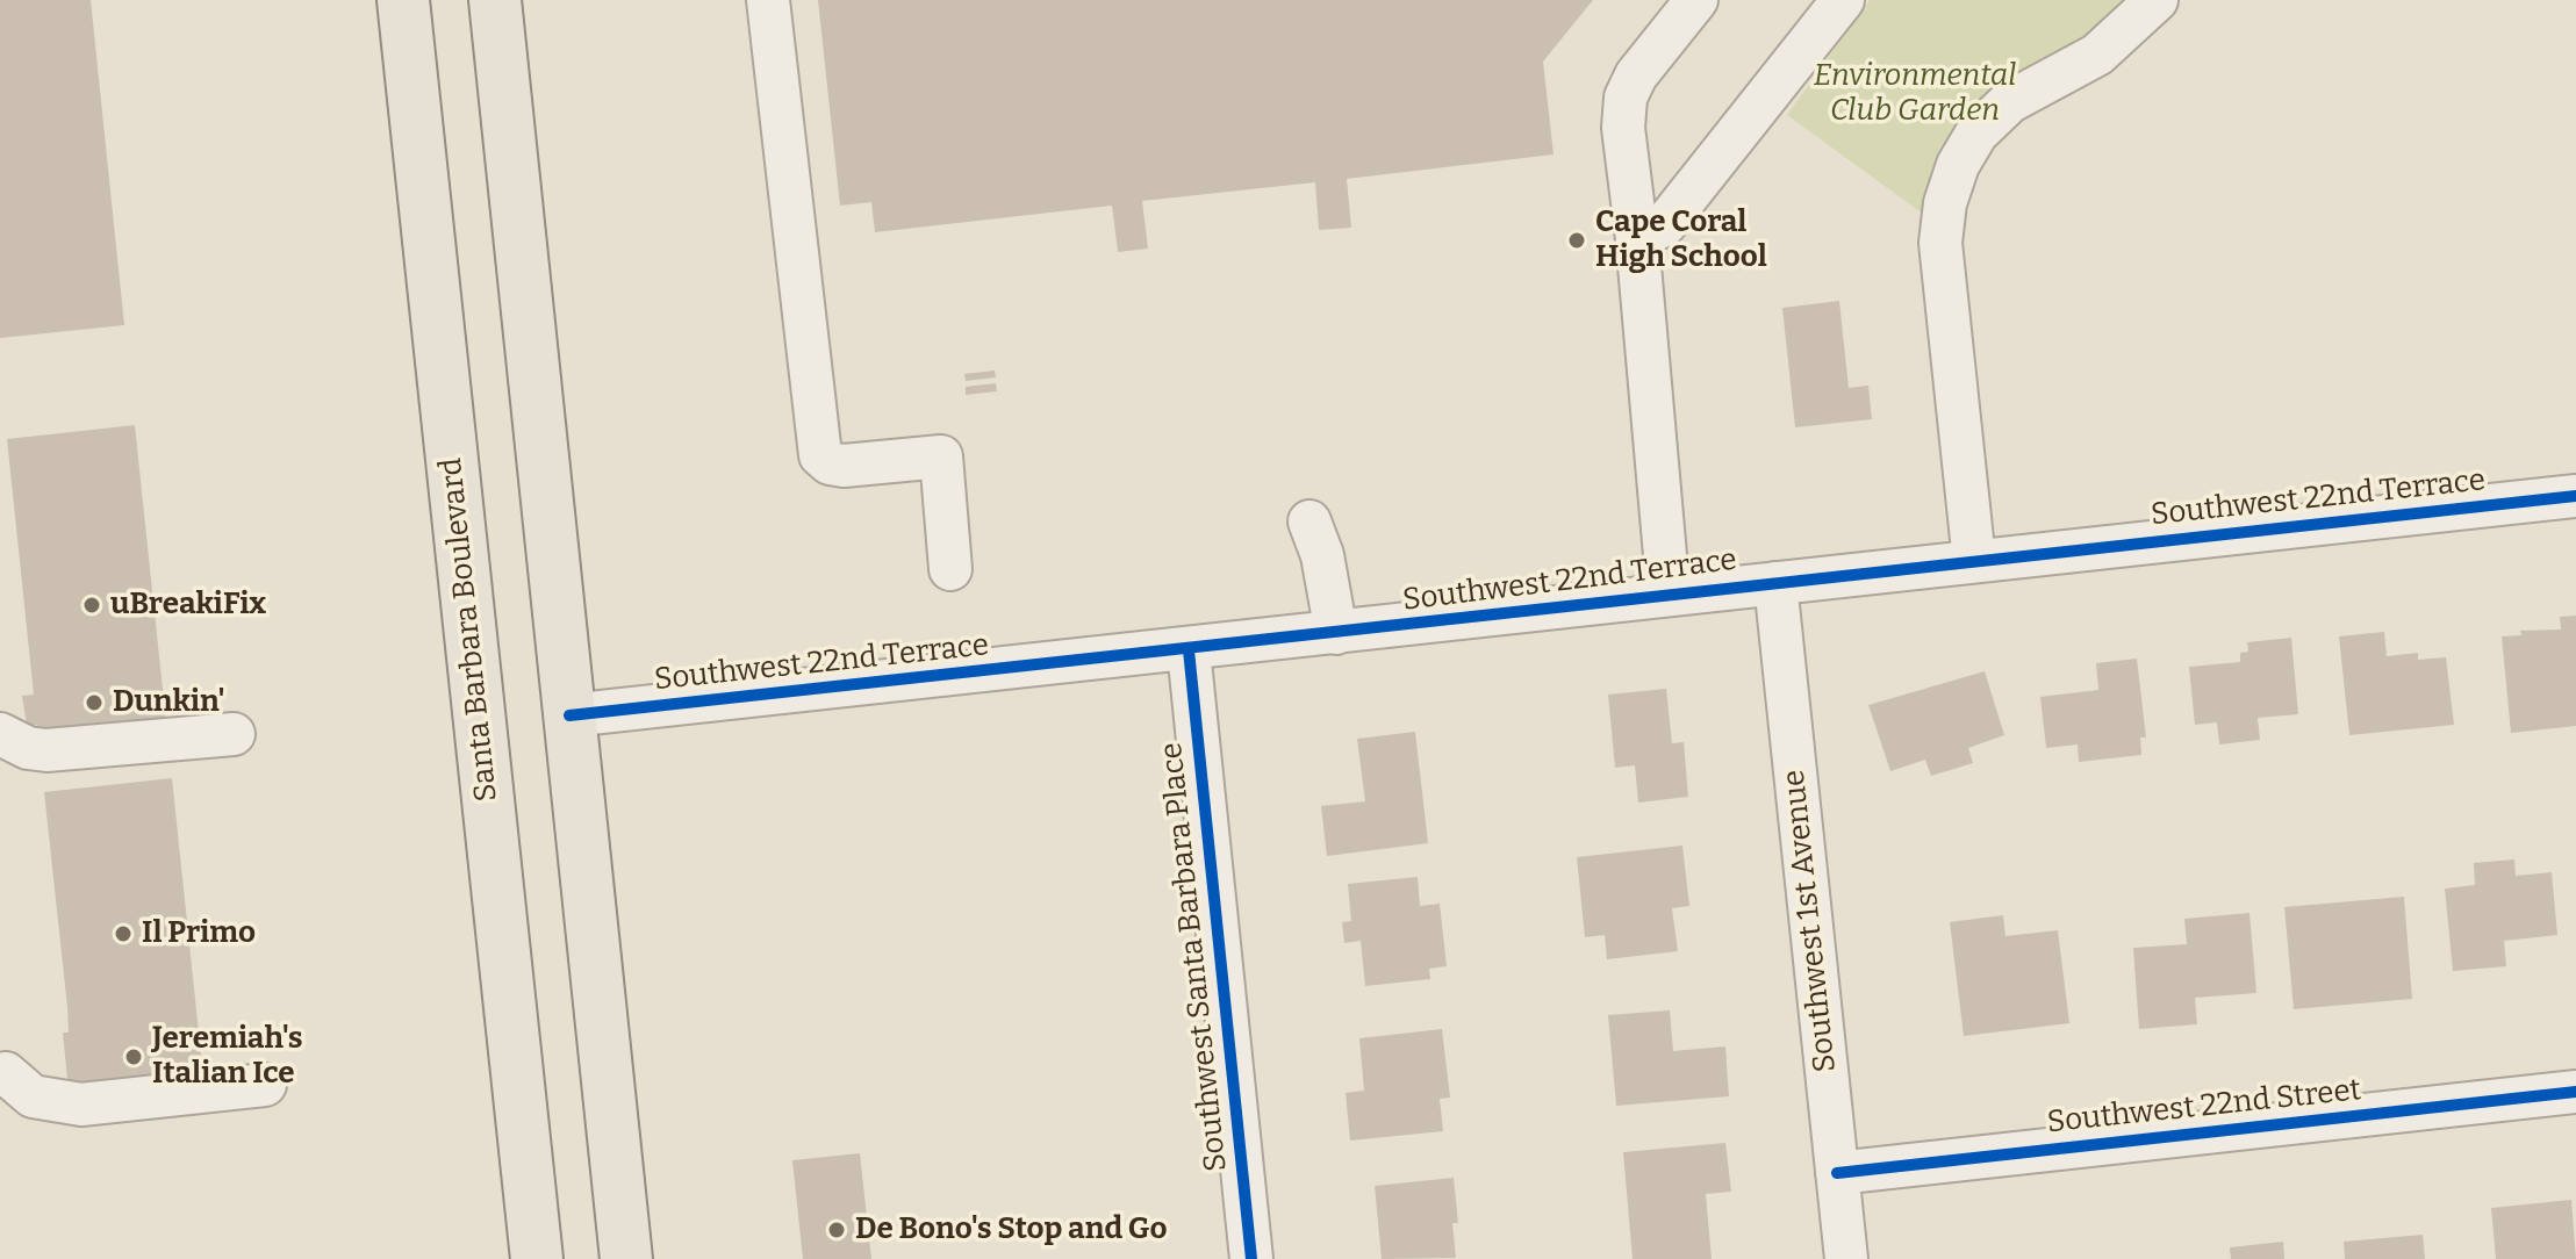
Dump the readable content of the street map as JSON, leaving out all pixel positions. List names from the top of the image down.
{
  "streets": {
    "main road": ["Santa Barbara Boulevard"],
    "street": [
      "Southwest 22nd Terrace",
      "Southwest 1st Avenue",
      "Southwest Santa Barbara Place",
      "Southwest 22nd Street"
    ]
  },
  "crossings": [
    ["Southwest 22nd Terrace", "Southwest 1st Avenue"],
    ["Southwest 22nd Terrace", "Southwest Santa Barbara Place"],
    ["Southwest 1st Avenue", "Southwest 22nd Street"]
  ],
  "parks": ["Environmental Club Garden"],
  "places": [
    "Cape Coral High School",
    "uBreakiFix",
    "Dunkin'",
    "Il Primo",
    "Jeremiah's Italian Ice",
    "De Bono's Stop and Go"
  ]
}
